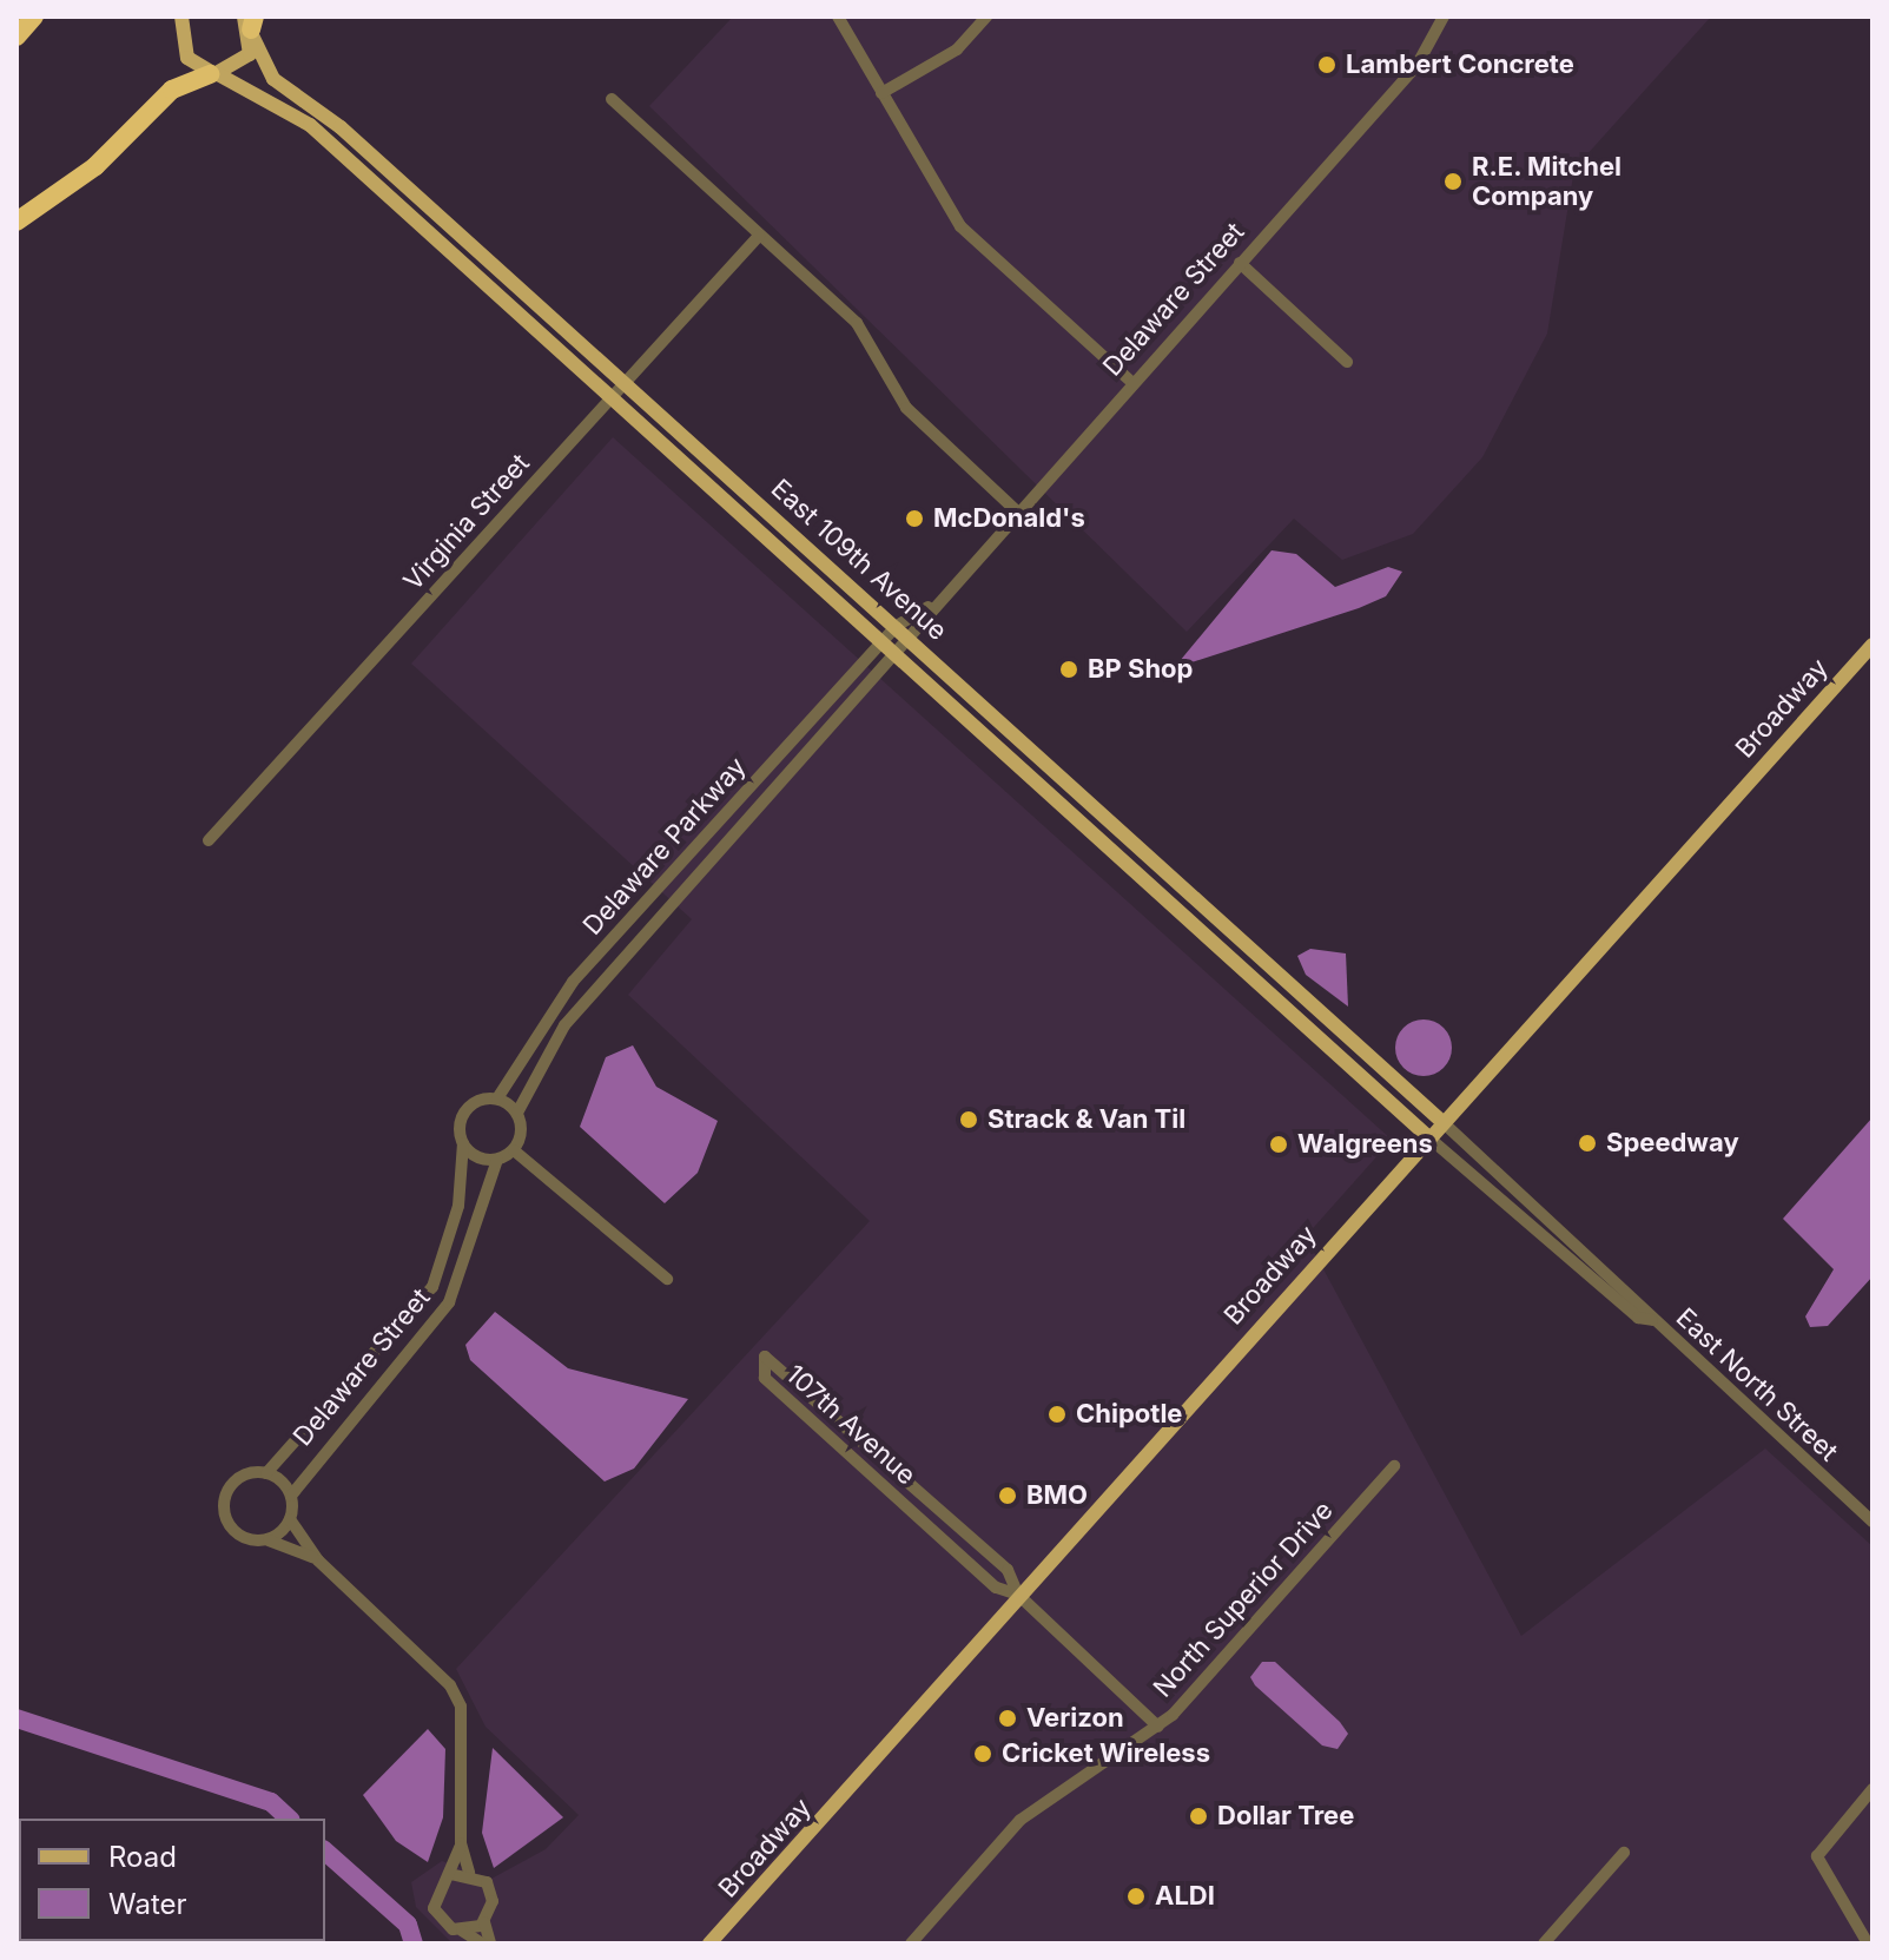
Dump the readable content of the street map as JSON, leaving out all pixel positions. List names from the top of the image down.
{
  "streets": {
    "main road": ["East 109th Avenue", "Broadway"],
    "street": [
      "Delaware Street",
      "Virginia Street",
      "Delaware Parkway",
      "East North Street",
      "107th Avenue",
      "North Superior Drive"
    ]
  },
  "crossings": [
    ["Delaware Street", "East 109th Avenue"],
    ["Delaware Street", "Delaware Parkway"],
    ["Virginia Street", "East 109th Avenue"],
    ["East 109th Avenue", "Broadway"],
    ["East 109th Avenue", "Delaware Parkway"],
    ["East 109th Avenue", "East North Street"],
    ["Broadway", "East North Street"],
    ["Broadway", "107th Avenue"],
    ["107th Avenue", "North Superior Drive"]
  ],
  "places": [
    "Lambert Concrete",
    "R.E. Mitchel Company",
    "McDonald's",
    "BP Shop",
    "Strack & Van Til",
    "Speedway",
    "Walgreens",
    "Chipotle",
    "BMO",
    "Verizon",
    "Cricket Wireless",
    "Dollar Tree",
    "ALDI"
  ],
  "legend": ["Road", "Water"]
}
